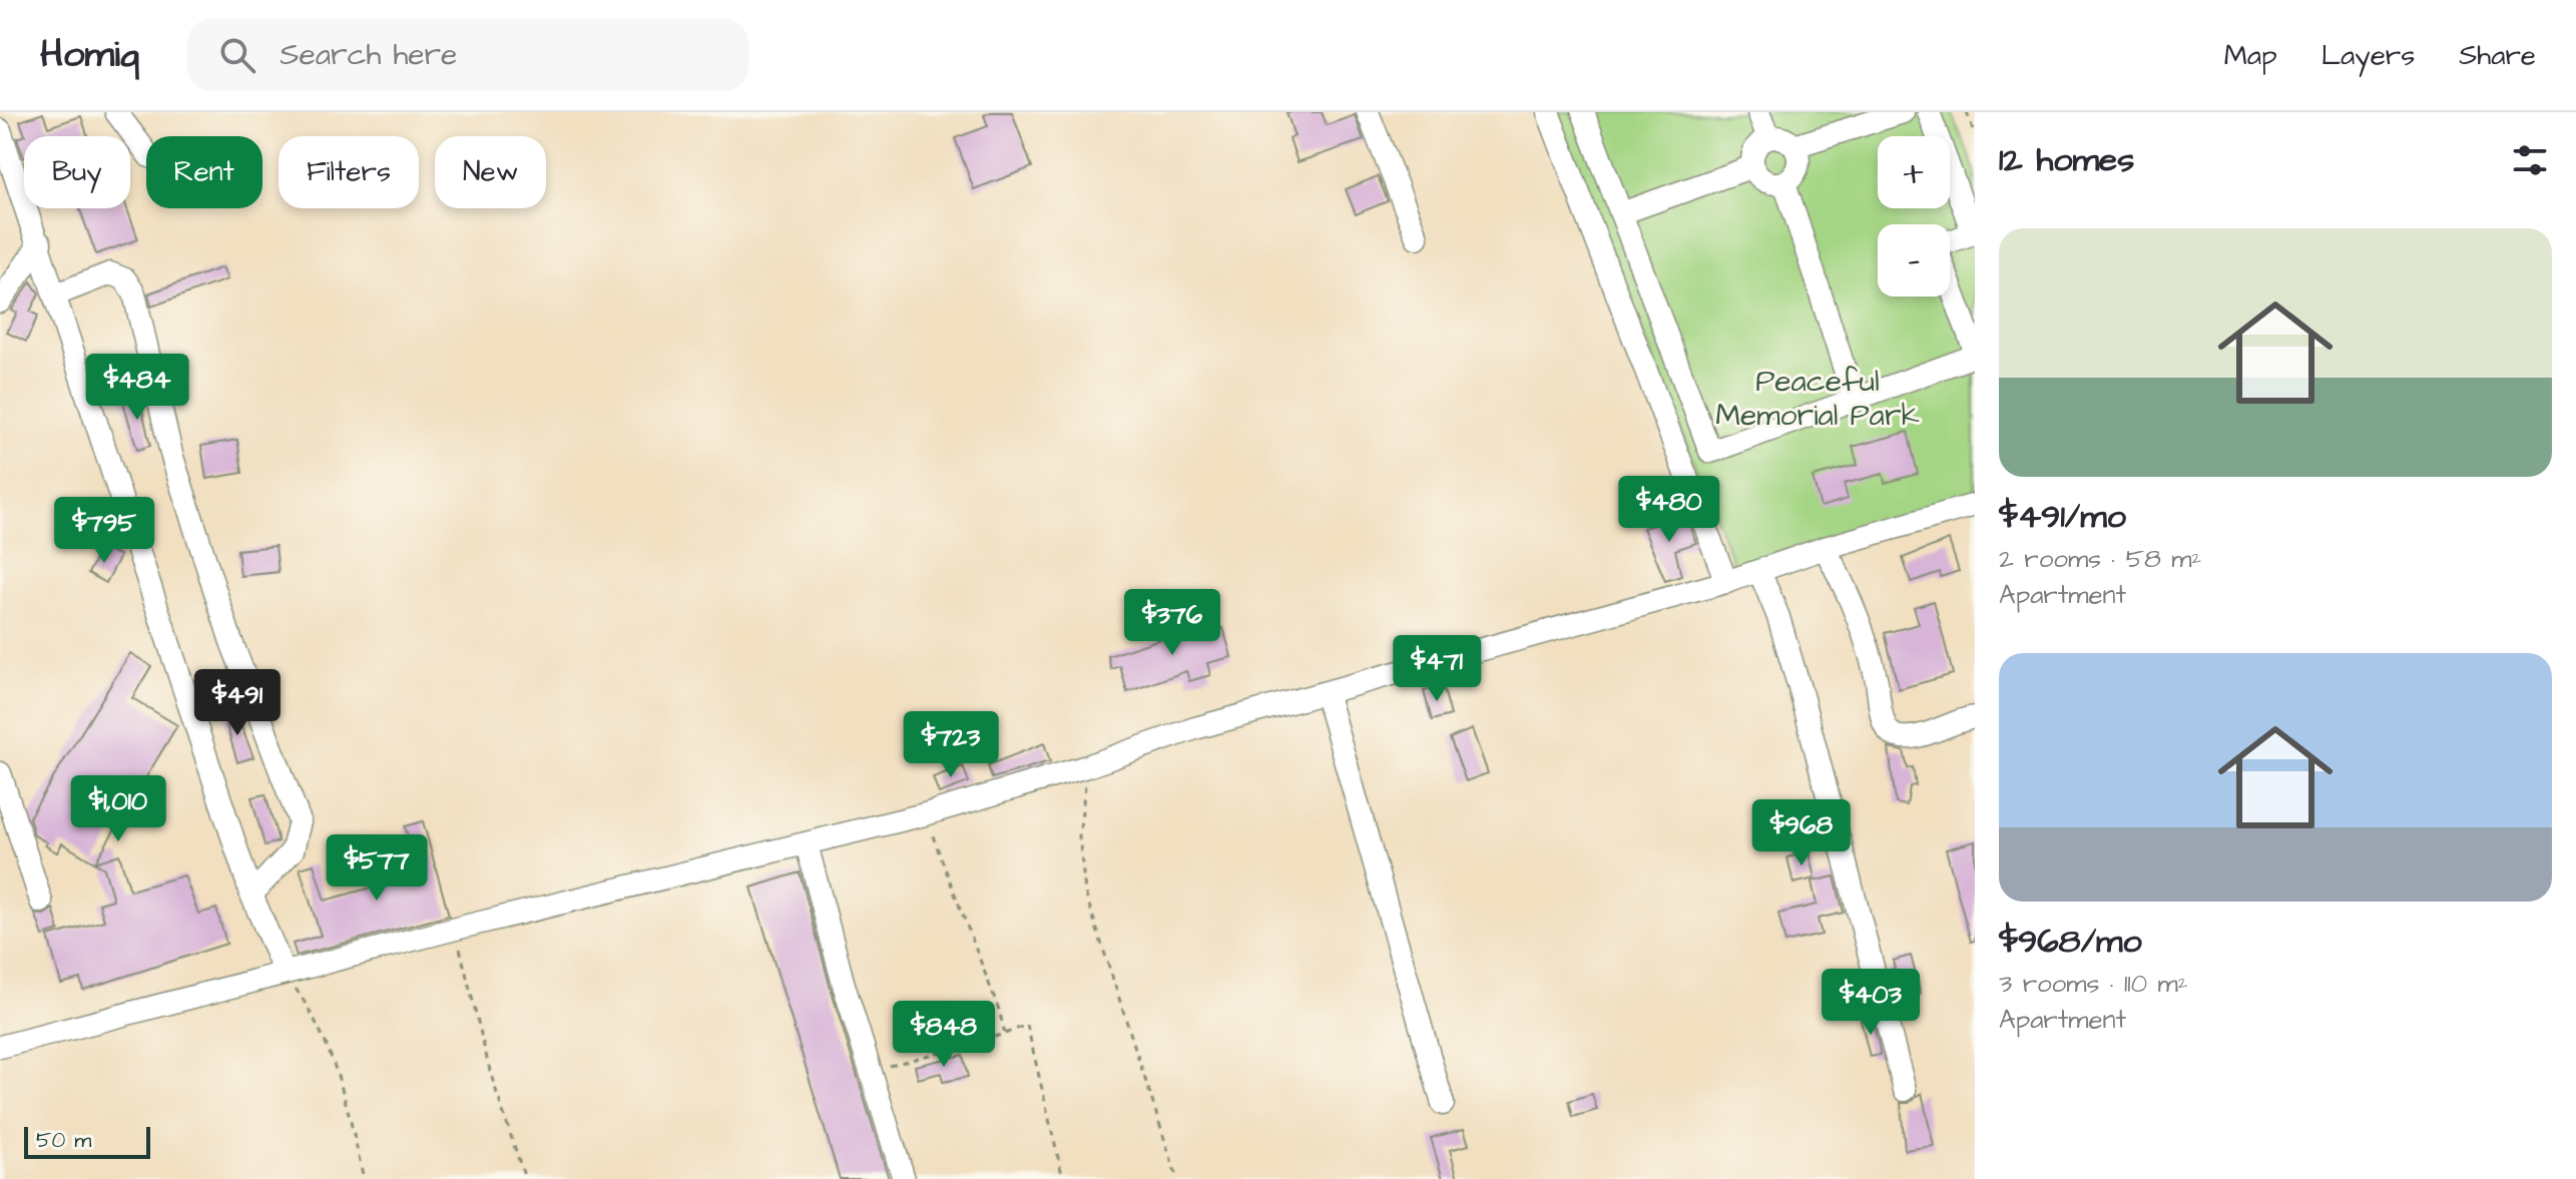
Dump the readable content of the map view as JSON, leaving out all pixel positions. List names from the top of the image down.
{
  "parks": ["Peaceful Memorial Park"],
  "scale_bar": "50 m",
  "page": {
    "header": "Homiq",
    "search": "Search here",
    "nav": ["Map", "Layers", "Share"],
    "heading": "12 homes",
    "map_buttons": ["+", "−"],
    "chip": [
      "Buy",
      "Rent",
      "Filters",
      "New"
    ],
    "list": [
      {
        "name": "$491/mo",
        "note": "2 rooms · 58 m² · Apartment"
      },
      {
        "name": "$968/mo",
        "note": "3 rooms · 110 m² · Apartment"
      }
    ],
    "price": [
      "$484",
      "$480",
      "$795",
      "$376",
      "$471",
      "$491",
      "$723",
      "$1,010",
      "$968",
      "$577",
      "$403",
      "$848"
    ],
    "scale": "50 m"
  }
}
